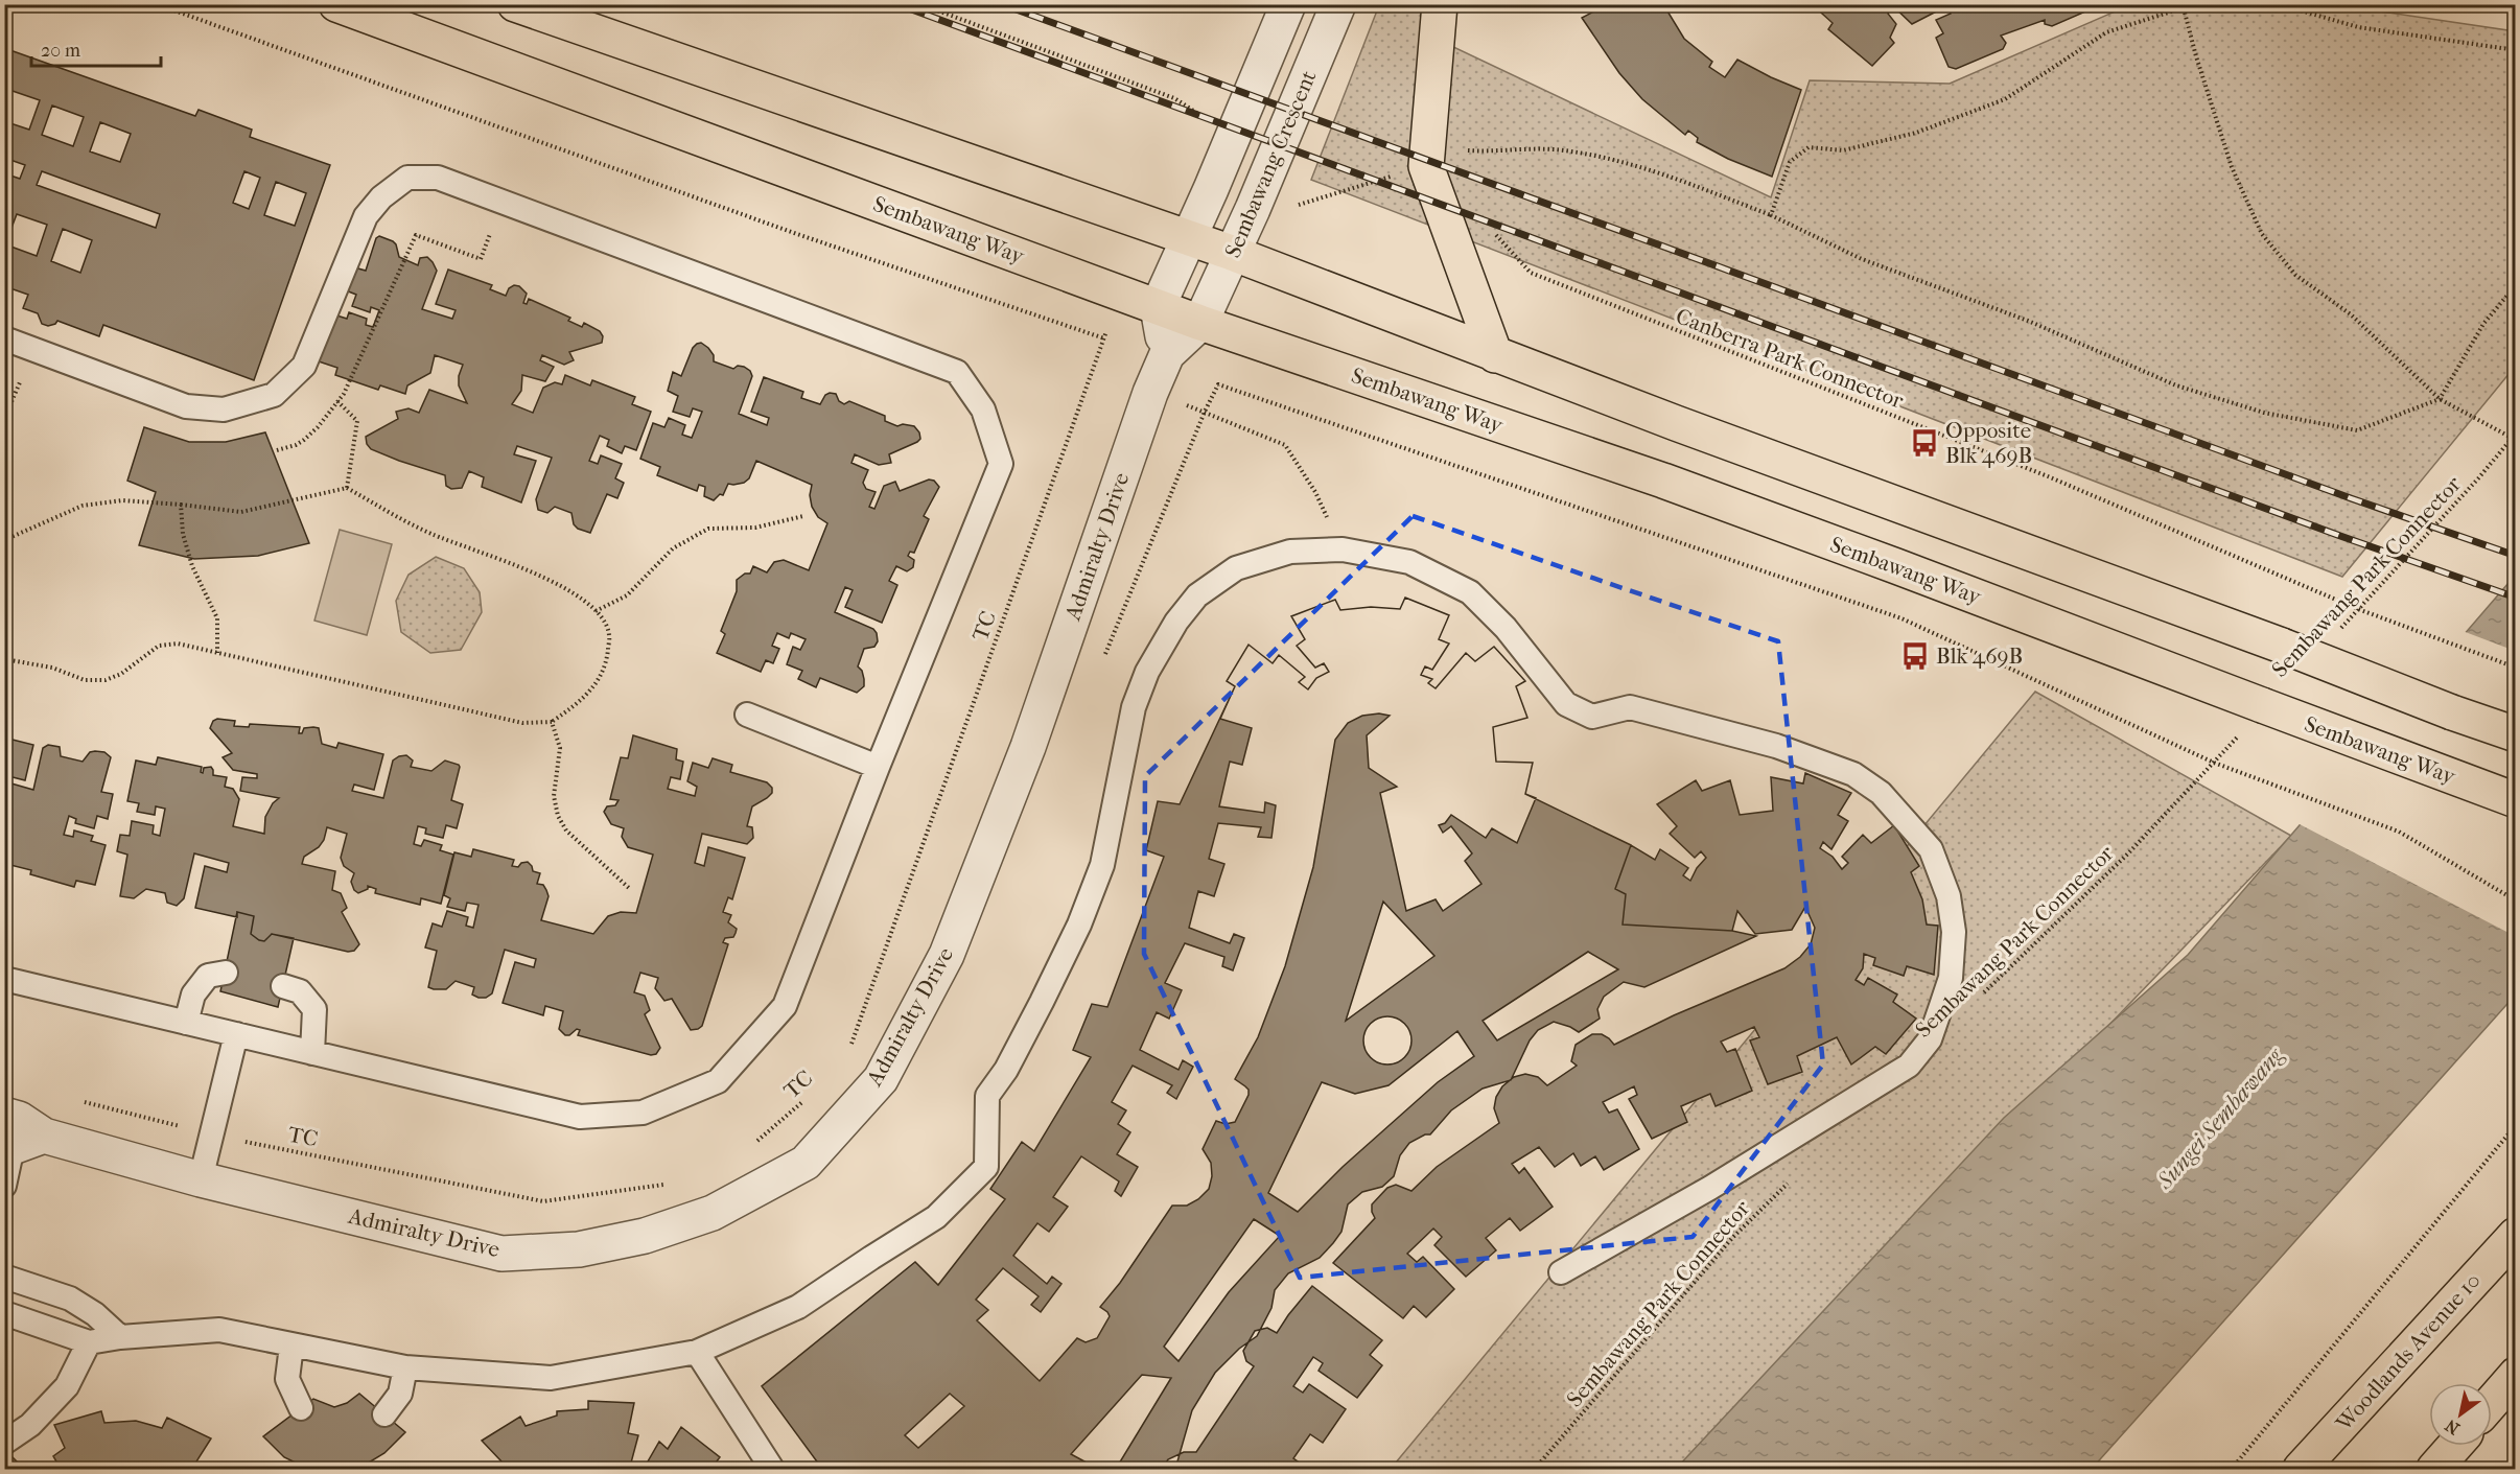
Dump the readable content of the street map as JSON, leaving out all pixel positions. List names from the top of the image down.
{
  "streets": {
    "main road": ["Sembawang Way", "Woodlands Avenue 10"],
    "street": ["Sembawang Crescent", "Admiralty Drive"],
    "path": ["Canberra Park Connector", "Sembawang Park Connector", "TC"]
  },
  "crossings": [
    ["Sembawang Crescent", "Sembawang Way"],
    ["Sembawang Crescent", "Admiralty Drive"],
    ["Sembawang Way", "Admiralty Drive"],
    ["Canberra Park Connector", "Sembawang Park Connector"]
  ],
  "water": ["Sungei Sembawang"],
  "places": {
    "bus stop": ["Opposite Blk 469B", "Blk 469B"]
  },
  "scale_bar": "20 m",
  "north": "bottom left"
}
